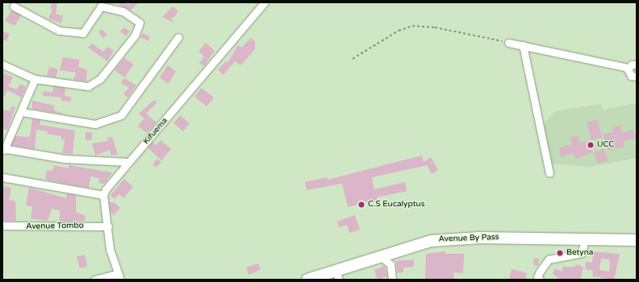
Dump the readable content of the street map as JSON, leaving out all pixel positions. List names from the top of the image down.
{
  "streets": {
    "highway": ["Avenue By Pass"],
    "street": ["Kifuema", "Avenue Tombo"]
  },
  "places": ["UCC", "C.S Eucalyptus", "Betyna"]
}
